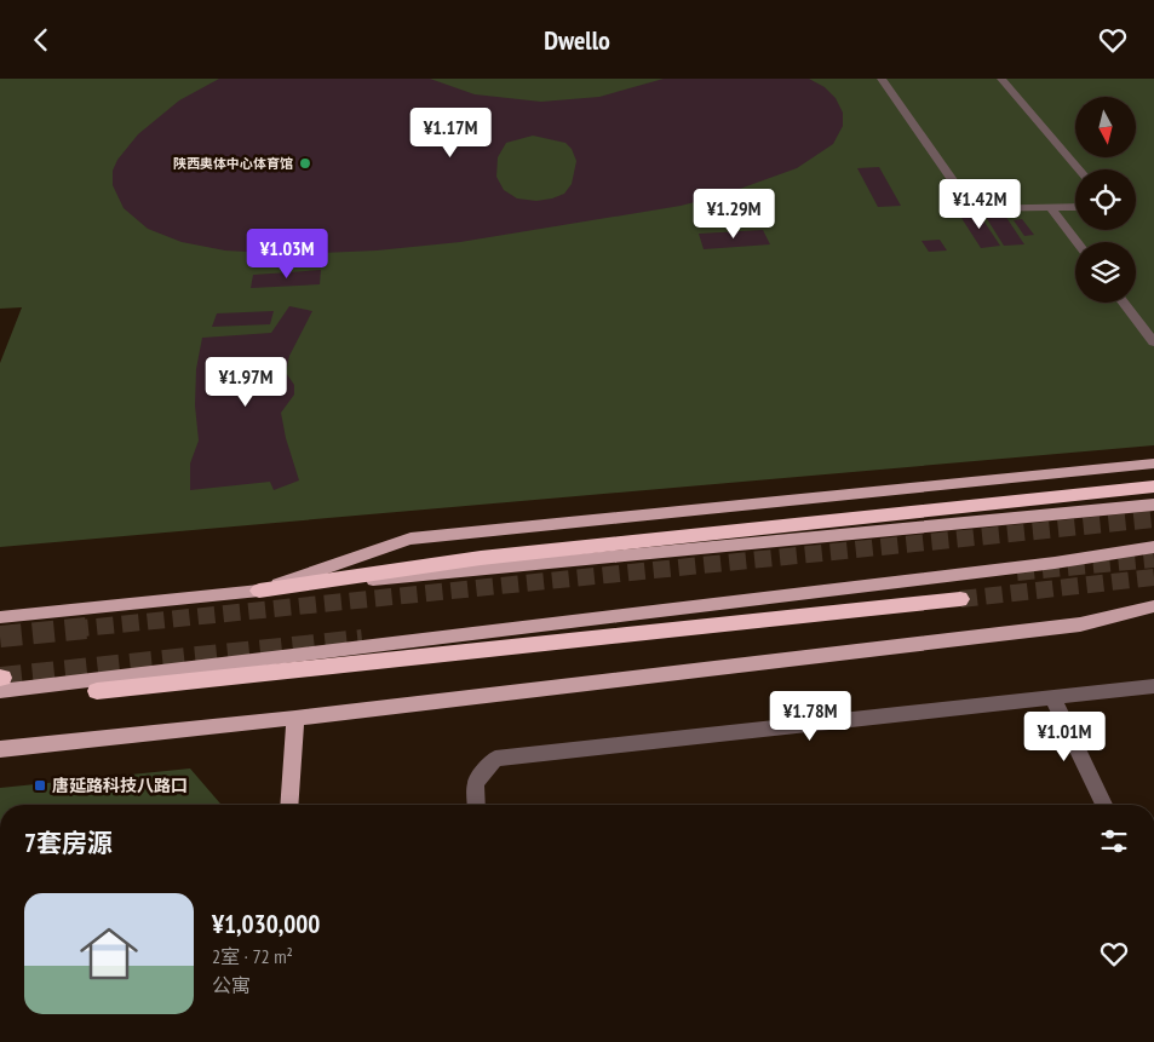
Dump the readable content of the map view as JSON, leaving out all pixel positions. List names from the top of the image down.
{
  "places": {
    "other": ["陕西奥体中心体育馆"],
    "transit": ["唐延路科技八路口"]
  },
  "north": "bottom",
  "page": {
    "header": "Dwello",
    "price": [
      "¥1.17M",
      "¥1.42M",
      "¥1.29M",
      "¥1.03M",
      "¥1.97M",
      "¥1.78M",
      "¥1.01M"
    ],
    "heading": "7套房源",
    "list": [
      {
        "name": "¥1,030,000",
        "note": "2室 · 72 m² · 公寓"
      }
    ]
  }
}
